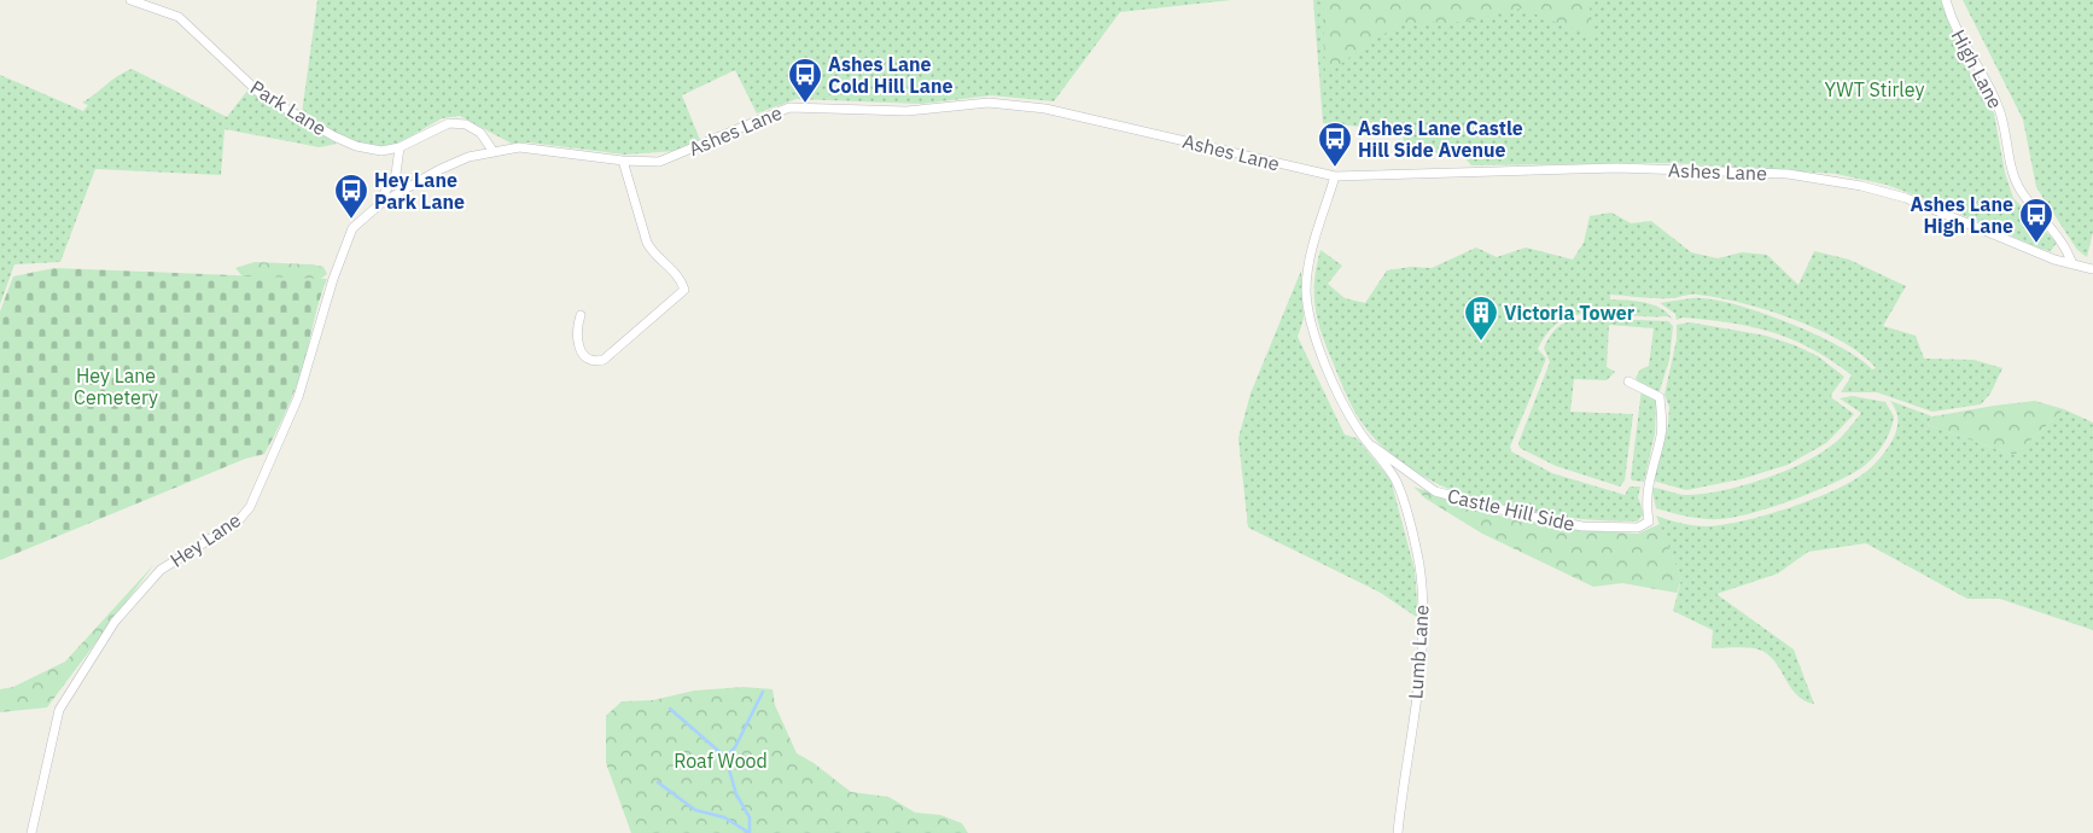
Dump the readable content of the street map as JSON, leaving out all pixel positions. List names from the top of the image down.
{
  "streets": {
    "street": [
      "High Lane",
      "Park Lane",
      "Ashes Lane",
      "Castle Hill Side",
      "Hey Lane",
      "Lumb Lane"
    ]
  },
  "crossings": [
    ["High Lane", "Ashes Lane"],
    ["Park Lane", "Ashes Lane"],
    ["Ashes Lane", "Castle Hill Side"],
    ["Ashes Lane", "Hey Lane"],
    ["Castle Hill Side", "Lumb Lane"]
  ],
  "parks": ["YWT Stirley", "Hey Lane Cemetery", "Roaf Wood"],
  "places": {
    "bus stop": [
      "Ashes Lane Cold Hill Lane",
      "Ashes Lane Castle Hill Side Avenue",
      "Hey Lane Park Lane",
      "Ashes Lane High Lane"
    ],
    "building": ["Victoria Tower"]
  }
}
